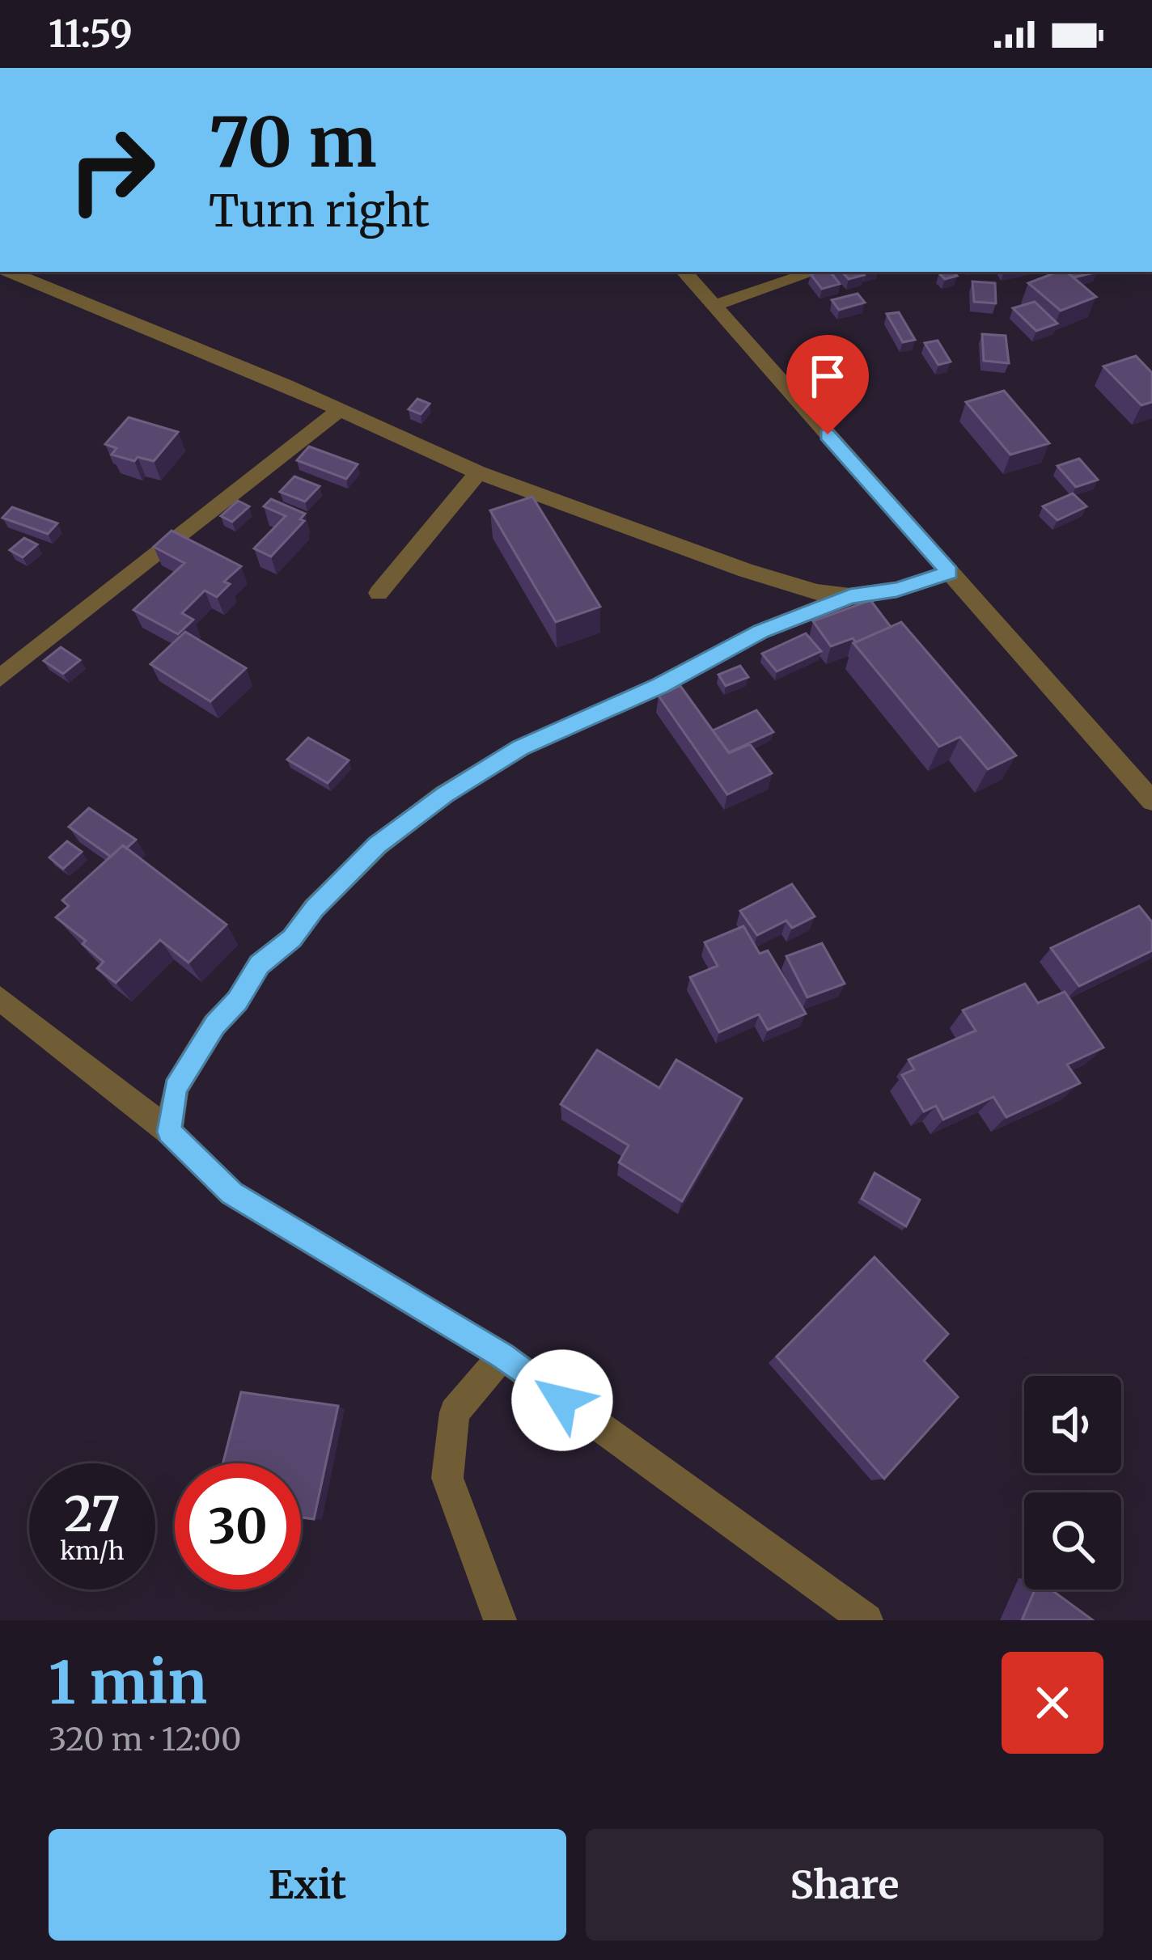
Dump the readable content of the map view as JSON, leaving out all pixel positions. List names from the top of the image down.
{
  "page": {
    "status": "11:59",
    "turn": ["70 m", "Turn right"],
    "speed": "27 km/h",
    "limit": "30",
    "heading": ["1 min", "320 m · 12:00"],
    "buttons": ["Exit", "Share"]
  }
}
